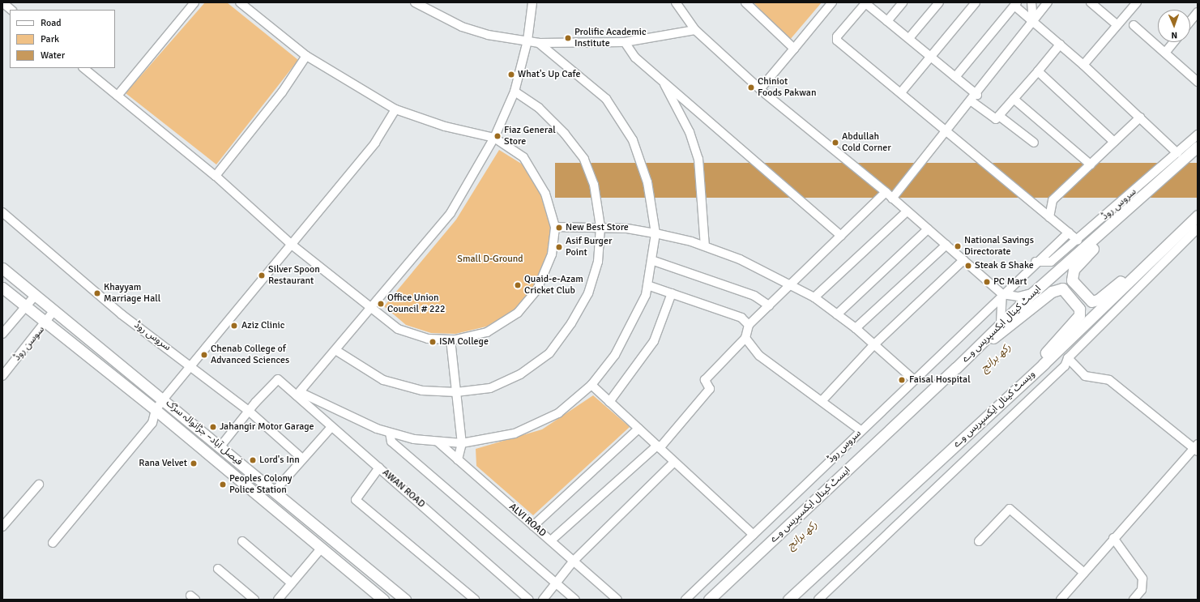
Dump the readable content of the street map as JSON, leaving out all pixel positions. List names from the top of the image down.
{
  "streets": {
    "main road": ["ایسٹ کینال ایکسپریس وے", "ویسٹ کینال ایکسپریس وے", "فیصل آباد– جڑانوالہ سڑک"],
    "street": [
      "سروس روڈ",
      "سوسن روڈ",
      "AWAN ROAD",
      "ALVI ROAD"
    ]
  },
  "crossings": [
    ["سروس روڈ", "AWAN ROAD"],
    ["سوسن روڈ", "فیصل آباد– جڑانوالہ سڑک"]
  ],
  "water": ["رکھ برانچ"],
  "parks": ["Small D-Ground"],
  "places": [
    "Prolific Academic Institute",
    "What's Up Cafe",
    "Chiniot Foods Pakwan",
    "Fiaz General Store",
    "Abdullah Cold Corner",
    "New Best Store",
    "National Savings Directorate",
    "Asif Burger Point",
    "Steak & Shake",
    "Silver Spoon Restaurant",
    "PC Mart",
    "Quaid-e-Azam Cricket Club",
    "Khayyam Marriage Hall",
    "Office Union Council # 222",
    "Aziz Clinic",
    "ISM College",
    "Chenab College of Advanced Sciences",
    "Faisal Hospital",
    "Jahangir Motor Garage",
    "Lord's Inn",
    "Rana Velvet",
    "Peoples Colony Police Station"
  ],
  "legend": ["Road", "Park", "Water"],
  "north": "bottom"
}
